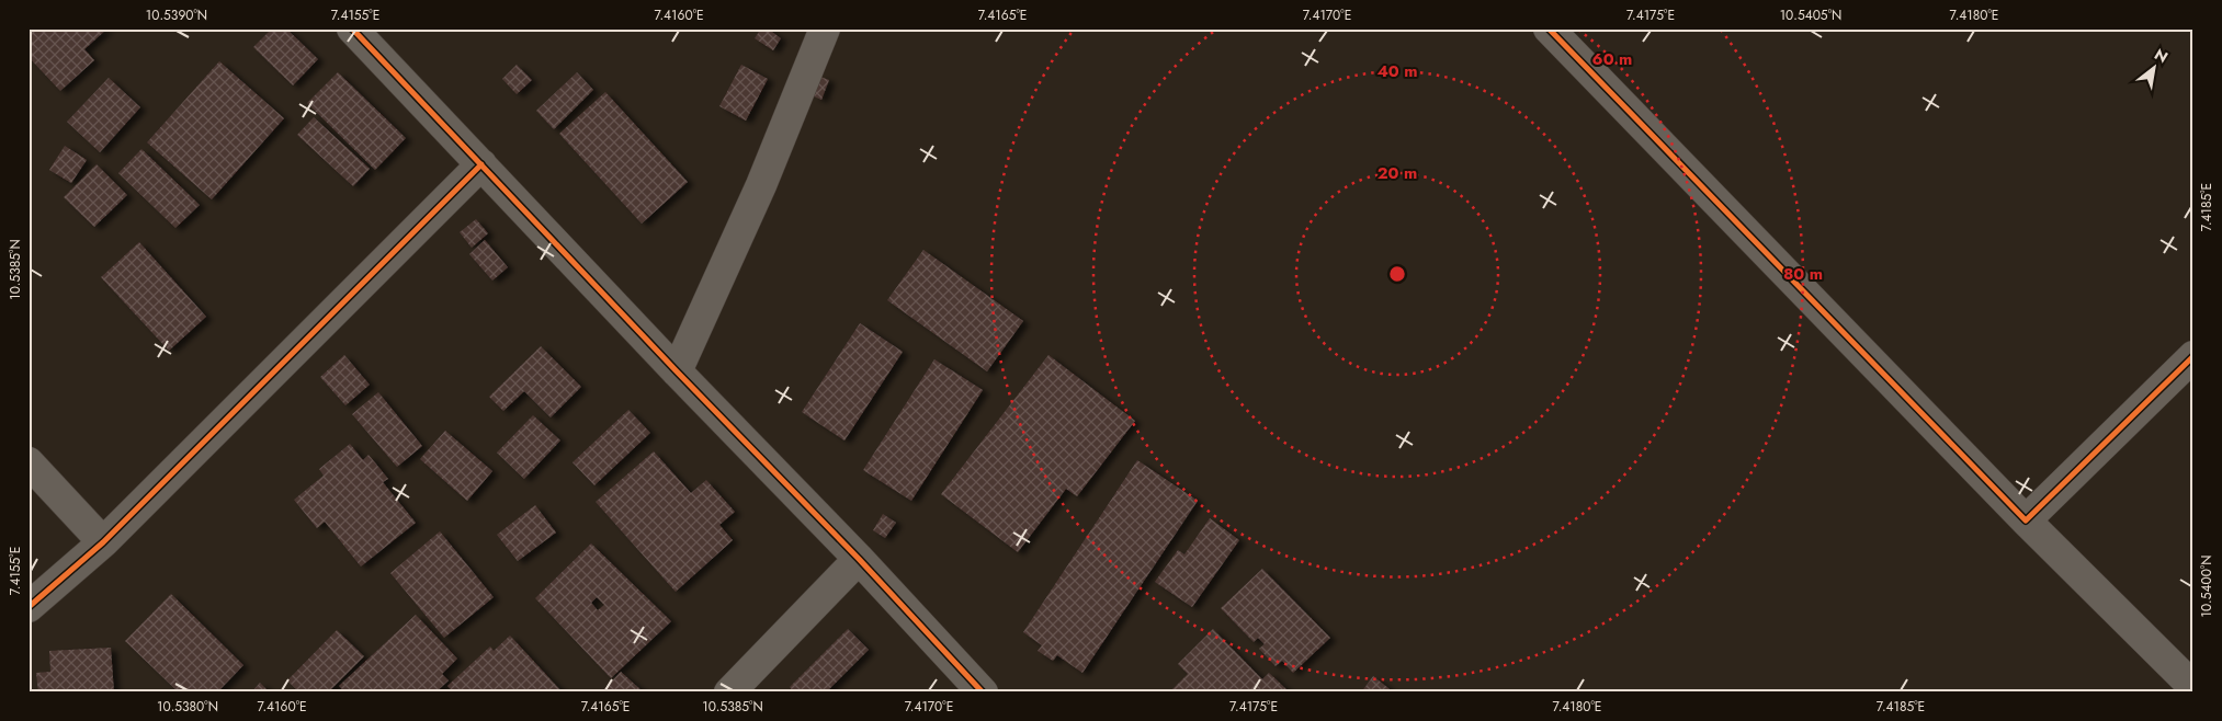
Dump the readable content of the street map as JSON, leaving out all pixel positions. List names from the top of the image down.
{
  "north": "top right",
  "coordinates": [
    "10.5390°N",
    "7.4155°E",
    "7.4160°E",
    "7.4165°E",
    "7.4170°E",
    "7.4175°E",
    "10.5405°N",
    "7.4180°E",
    "7.4185°E",
    "10.5385°N",
    "10.5400°N",
    "10.5380°N"
  ],
  "rings": [
    "60 m",
    "40 m",
    "20 m",
    "80 m"
  ]
}
